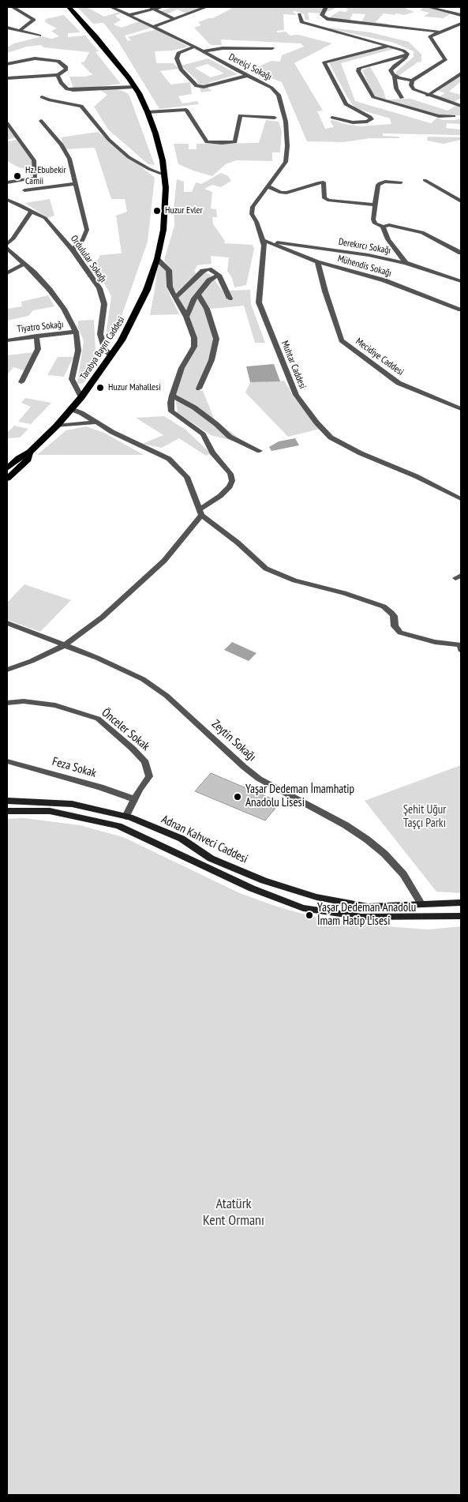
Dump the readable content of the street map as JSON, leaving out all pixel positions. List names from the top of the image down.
{
  "streets": {
    "main road": ["Tarabya Bayırı Caddesi", "Adnan Kahveci Caddesi"],
    "street": [
      "Dereiçi Sokağı",
      "Derekırcı Sokağı",
      "Ordulular Sokağı",
      "Mühendis Sokağı",
      "Tiyatro Sokağı",
      "Mecidiye Caddesi",
      "Muhtar Caddesi",
      "Önceler Sokak",
      "Zeytin Sokağı",
      "Feza Sokak"
    ]
  },
  "crossings": [
    ["Dereiçi Sokağı", "Derekırcı Sokağı"],
    ["Dereiçi Sokağı", "Mühendis Sokağı"],
    ["Dereiçi Sokağı", "Muhtar Caddesi"],
    ["Derekırcı Sokağı", "Mühendis Sokağı"],
    ["Derekırcı Sokağı", "Muhtar Caddesi"],
    ["Ordulular Sokağı", "Tarabya Bayırı Caddesi"],
    ["Mühendis Sokağı", "Mecidiye Caddesi"],
    ["Mühendis Sokağı", "Muhtar Caddesi"],
    ["Önceler Sokak", "Feza Sokak"],
    ["Önceler Sokak", "Adnan Kahveci Caddesi"],
    ["Zeytin Sokağı", "Adnan Kahveci Caddesi"]
  ],
  "parks": ["Şehit Uğur Taşçı Parkı", "Atatürk Kent Ormanı"],
  "places": [
    "Hz. Ebubekir Camii",
    "Huzur Evler",
    "Huzur Mahallesi",
    "Yaşar Dedeman İmamhatip Anadolu Lisesi",
    "Yaşar Dedeman Anadolu İmam Hatip Lisesi"
  ]
}
